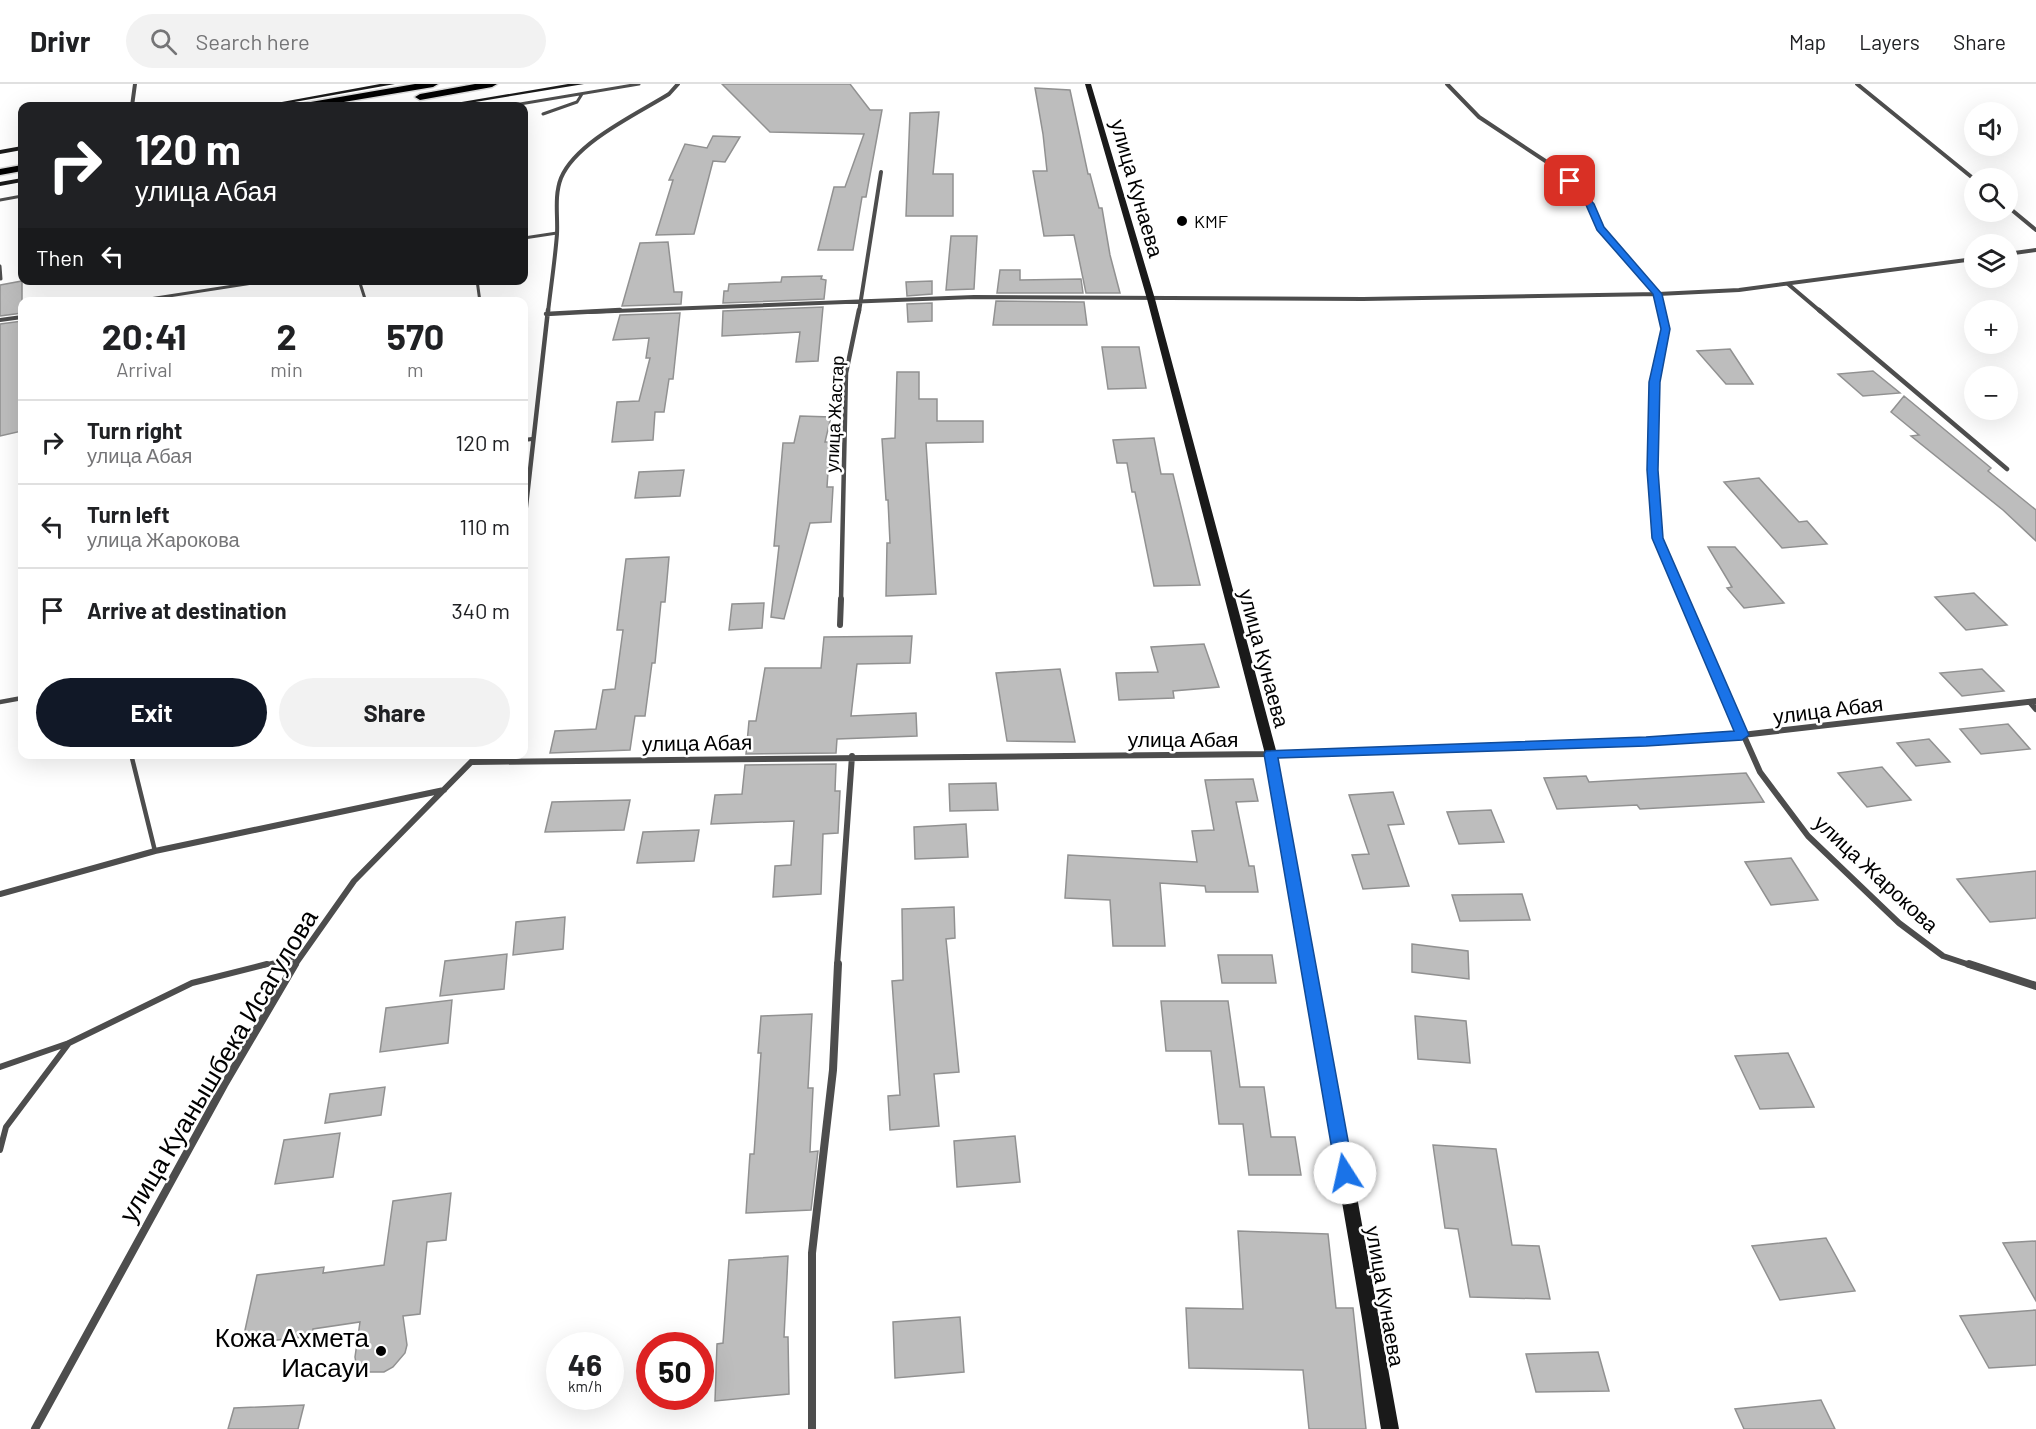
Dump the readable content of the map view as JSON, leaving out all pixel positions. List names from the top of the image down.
{
  "streets": {
    "main road": ["улица Кунаева"],
    "street": [
      "улица Жастар",
      "улица Абая",
      "улица Жарокова",
      "улица Куанышбека Исагулова"
    ]
  },
  "crossings": [
    ["улица Кунаева", "улица Абая"],
    ["улица Абая", "улица Жарокова"],
    ["улица Абая", "улица Куанышбека Исагулова"]
  ],
  "places": ["KMF", "Кожа Ахмета Иасауи"],
  "page": {
    "header": "Drivr",
    "search": "Search here",
    "nav": ["Map", "Layers", "Share"],
    "map_buttons": ["+", "−"],
    "turn": ["120 m", "улица Абая"],
    "then": "Then",
    "eta": [
      "20:41",
      "Arrival",
      "2",
      "min",
      "570",
      "m"
    ],
    "list": [
      {
        "name": "Turn right",
        "note": "улица Абая",
        "value": "120 m"
      },
      {
        "name": "Turn left",
        "note": "улица Жарокова",
        "value": "110 m"
      },
      {
        "name": "Arrive at destination",
        "value": "340 m"
      }
    ],
    "buttons": ["Exit", "Share"],
    "speed": "46 km/h",
    "limit": "50"
  }
}
